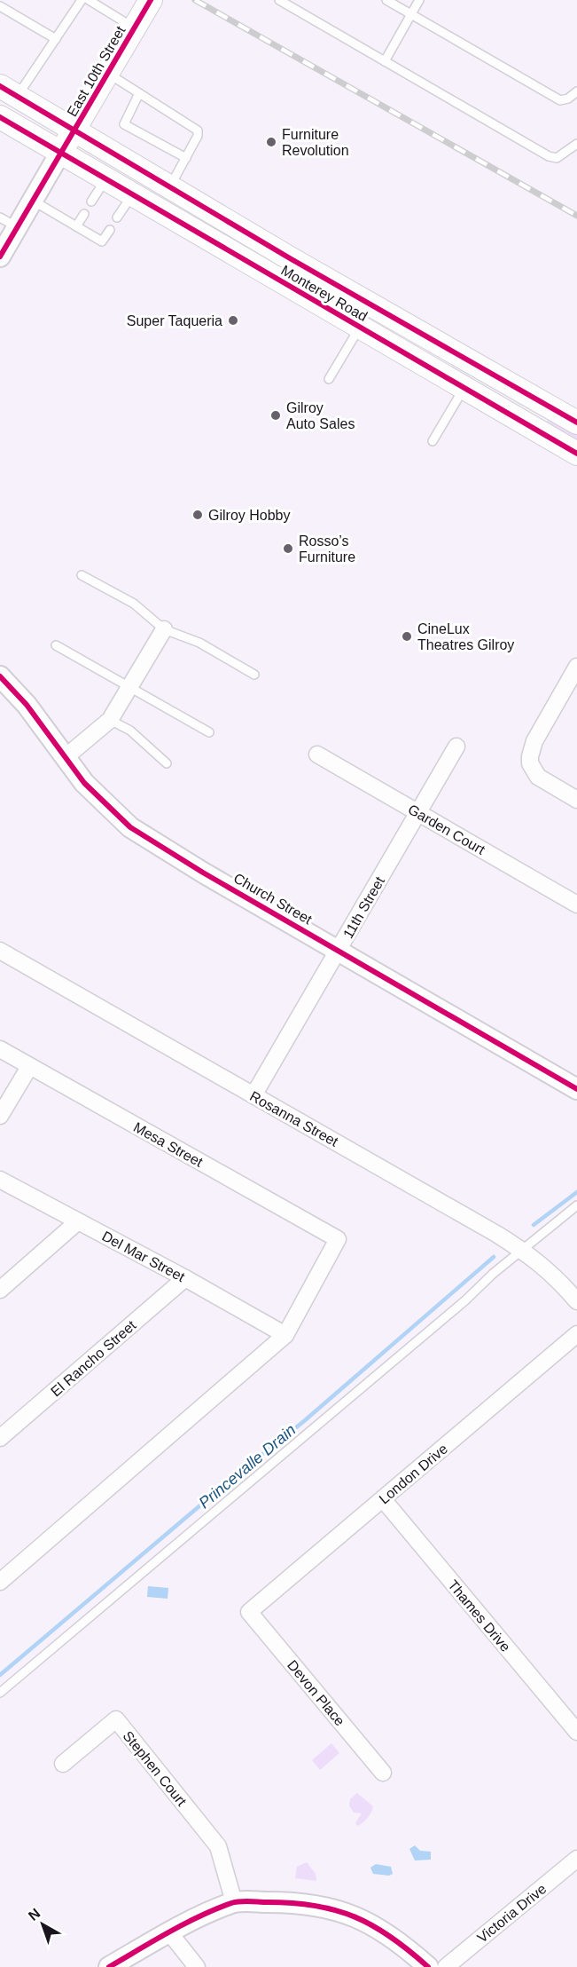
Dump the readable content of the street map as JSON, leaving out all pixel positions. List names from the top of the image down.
{
  "streets": {
    "main road": ["East 10th Street", "Monterey Road"],
    "street": [
      "Garden Court",
      "Church Street",
      "11th Street",
      "Rosanna Street",
      "Mesa Street",
      "Del Mar Street",
      "El Rancho Street",
      "London Drive",
      "Thames Drive",
      "Devon Place",
      "Stephen Court",
      "Victoria Drive"
    ]
  },
  "crossings": [
    ["East 10th Street", "Monterey Road"],
    ["Garden Court", "11th Street"],
    ["Church Street", "11th Street"],
    ["11th Street", "Rosanna Street"],
    ["Mesa Street", "Del Mar Street"],
    ["Del Mar Street", "El Rancho Street"],
    ["London Drive", "Thames Drive"],
    ["London Drive", "Devon Place"]
  ],
  "water": ["Princevalle Drain"],
  "places": [
    "Furniture Revolution",
    "Super Taqueria",
    "Gilroy Auto Sales",
    "Gilroy Hobby",
    "Rosso’s Furniture",
    "CineLux Theatres Gilroy"
  ],
  "north": "top left"
}
